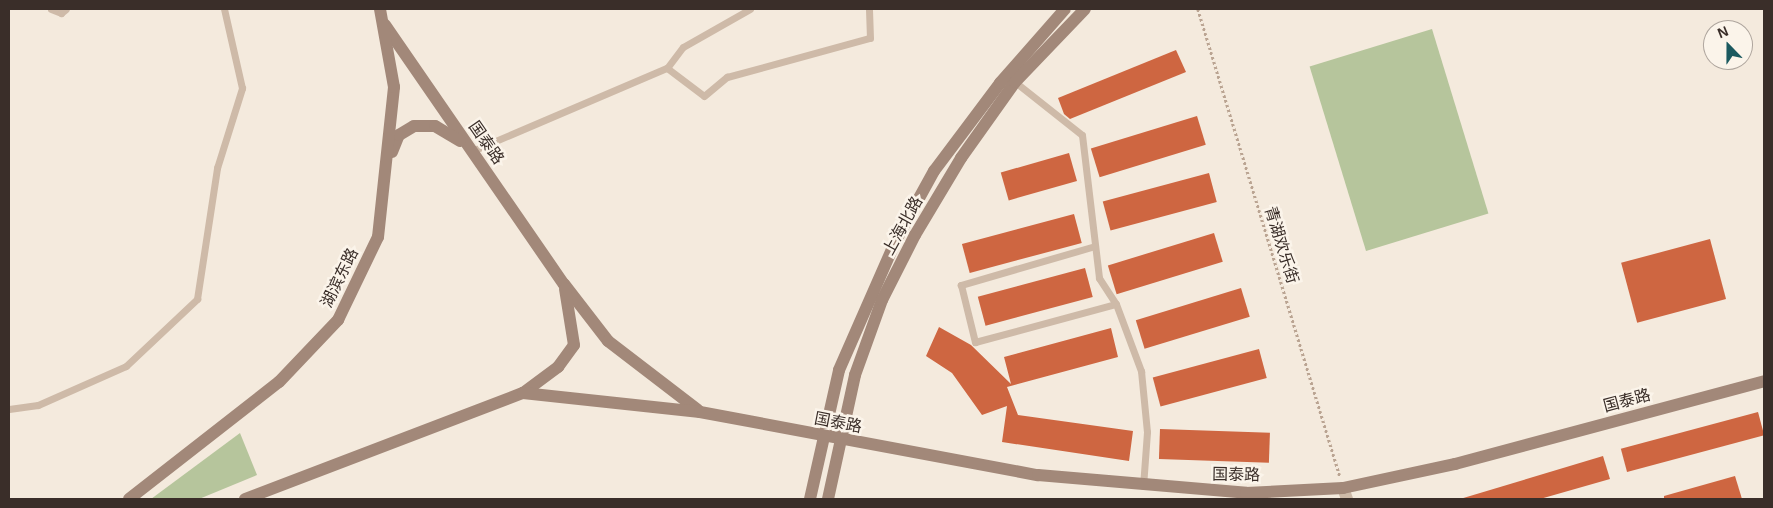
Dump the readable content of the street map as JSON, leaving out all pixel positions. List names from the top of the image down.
{
  "streets": {
    "street": ["国泰路", "上海北路", "湖滨东路"],
    "path": ["青湖欢乐街"]
  },
  "crossings": [
    ["国泰路", "上海北路"],
    ["国泰路", "青湖欢乐街"],
    ["国泰路", "湖滨东路"]
  ],
  "north": "top"
}
